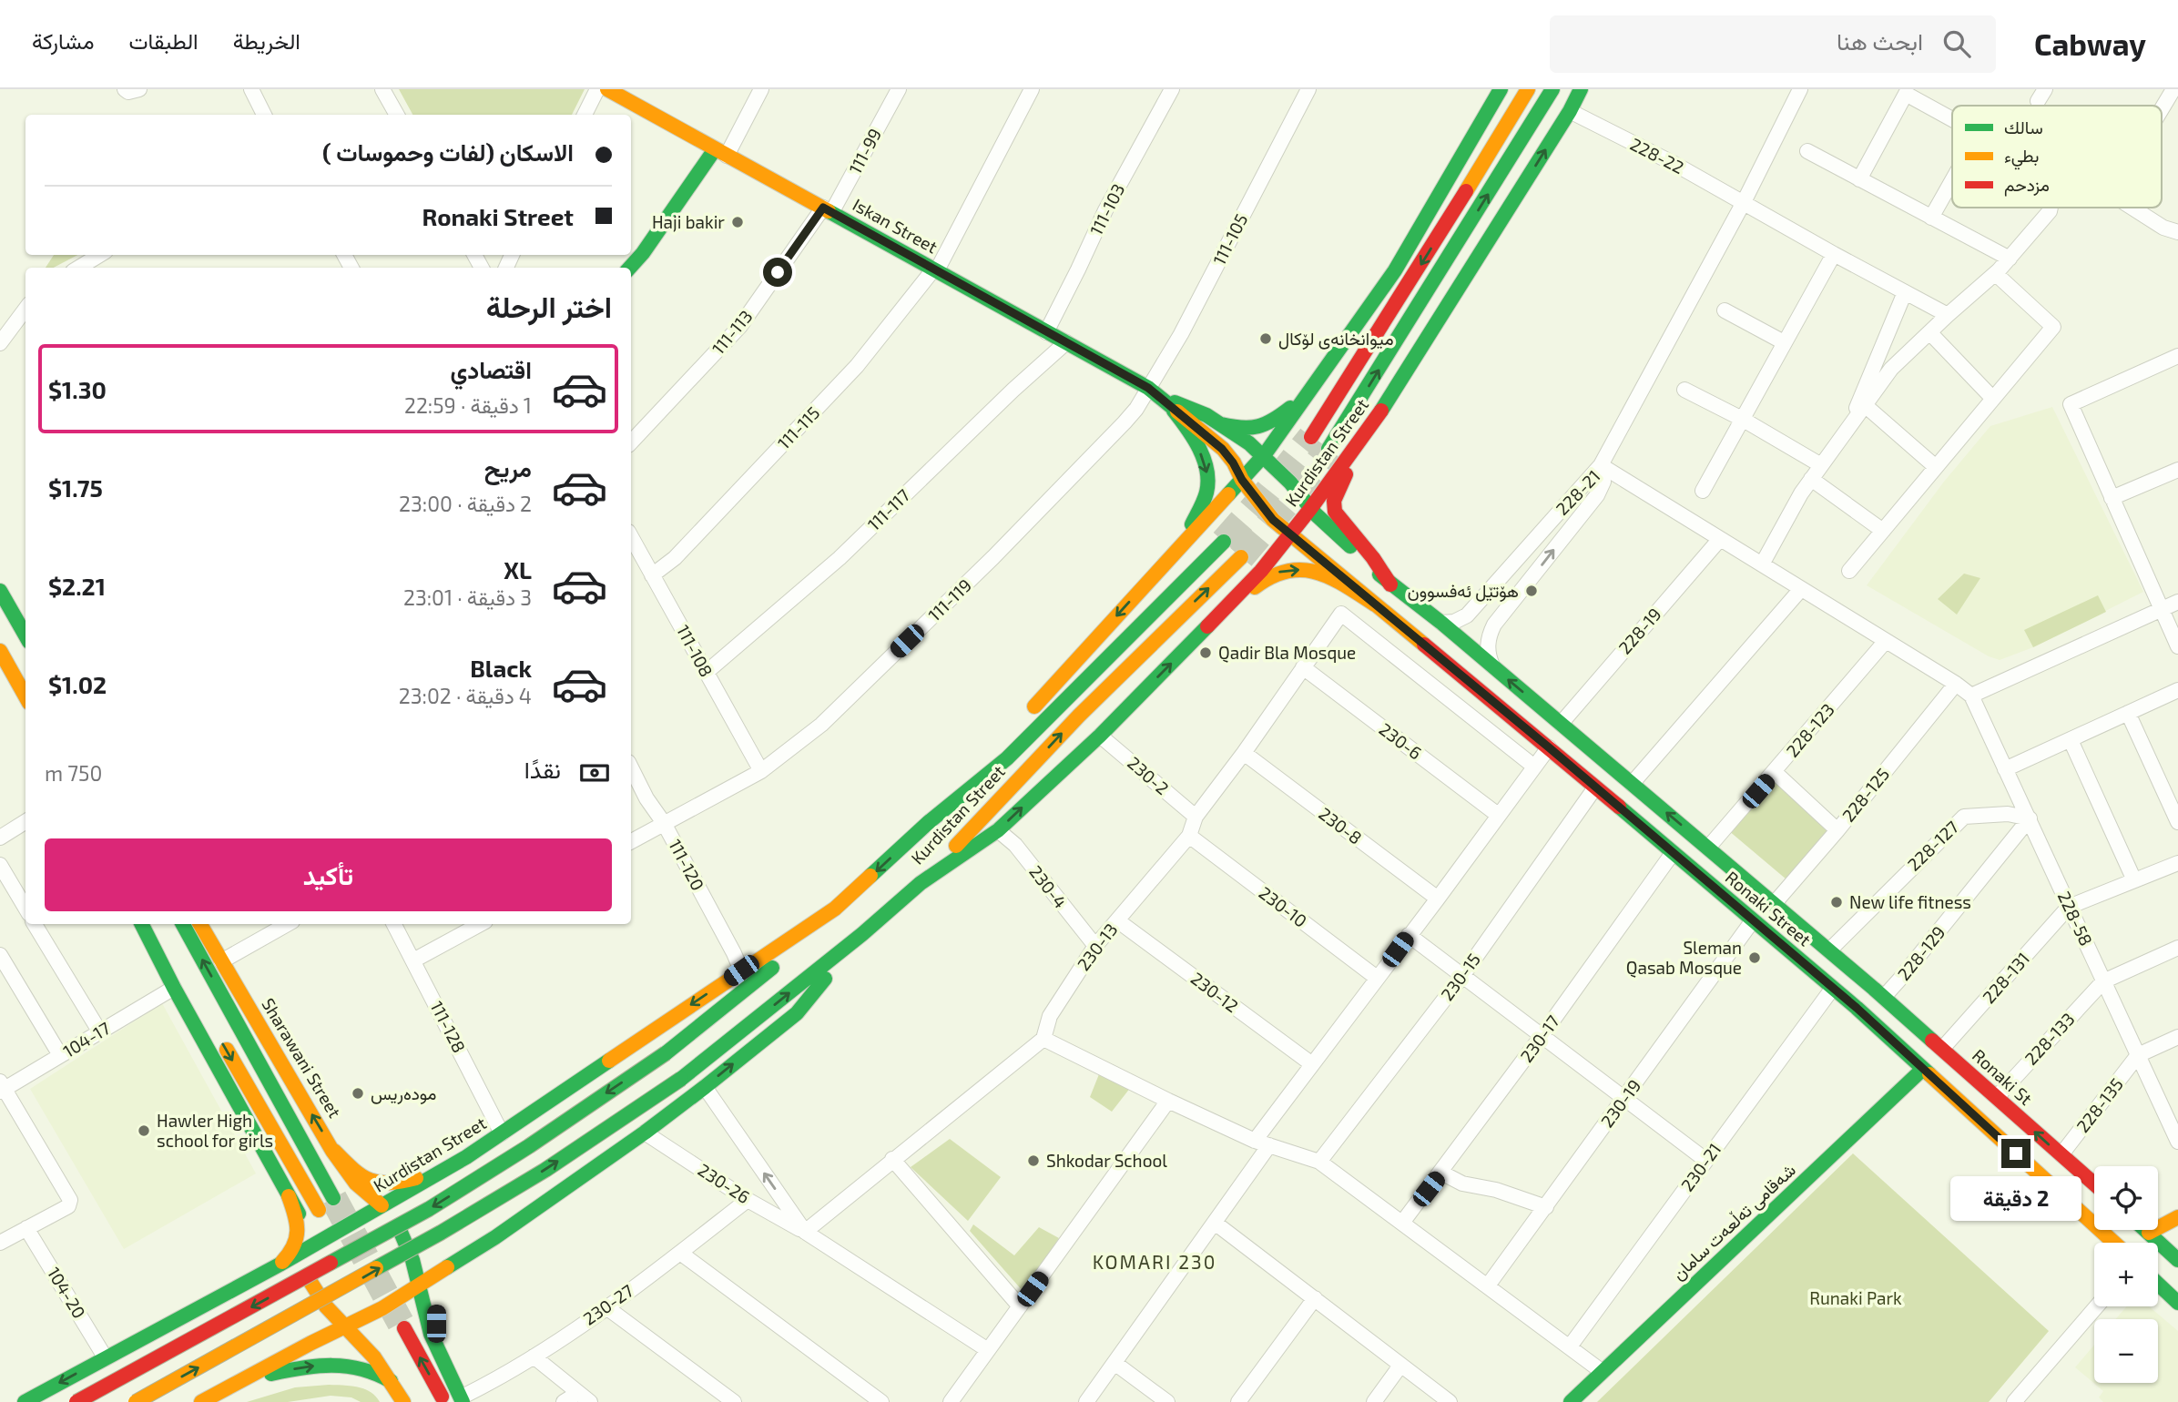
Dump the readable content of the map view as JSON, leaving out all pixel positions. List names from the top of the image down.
{
  "streets": {
    "main road": [
      "Iskan Street",
      "Kurdistan Street",
      "Ronaki Street",
      "Sharawani Street",
      "Ronaki St",
      "شەقامی تەڵعەت سامان"
    ],
    "street": [
      "111-99",
      "228-22",
      "111-103",
      "111-105",
      "111-113",
      "111-115",
      "228-21",
      "111-117",
      "111-119",
      "228-19",
      "111-108",
      "228-123",
      "230-6",
      "230-2",
      "228-125",
      "230-8",
      "228-127",
      "111-120",
      "230-4",
      "230-10",
      "228-58",
      "230-13",
      "228-129",
      "230-15",
      "228-131",
      "230-12",
      "111-128",
      "230-17",
      "228-133",
      "104-17",
      "230-19",
      "228-135",
      "230-21",
      "230-26",
      "104-20",
      "230-27"
    ]
  },
  "crossings": [
    ["111-99", "Iskan Street"],
    ["111-99", "111-113"],
    ["228-22", "Kurdistan Street"],
    ["111-103", "Iskan Street"],
    ["Iskan Street", "111-105"],
    ["Iskan Street", "111-113"],
    ["Iskan Street", "111-115"],
    ["Iskan Street", "Kurdistan Street"],
    ["Iskan Street", "111-117"],
    ["Iskan Street", "111-119"],
    ["Iskan Street", "Ronaki Street"],
    ["111-105", "111-119"],
    ["111-115", "111-108"],
    ["Kurdistan Street", "230-2"],
    ["Kurdistan Street", "111-120"],
    ["Kurdistan Street", "230-4"],
    ["Kurdistan Street", "111-128"],
    ["Kurdistan Street", "Sharawani Street"],
    ["Kurdistan Street", "230-26"],
    ["Kurdistan Street", "104-20"],
    ["228-21", "Ronaki Street"],
    ["111-117", "111-108"],
    ["111-119", "111-108"],
    ["111-119", "111-120"],
    ["228-19", "Ronaki Street"],
    ["228-123", "Ronaki Street"],
    ["230-6", "230-13"],
    ["230-2", "230-13"],
    ["228-125", "Ronaki Street"],
    ["230-8", "230-13"],
    ["228-127", "Ronaki Street"],
    ["228-127", "228-58"],
    ["228-127", "228-129"],
    ["230-4", "230-13"],
    ["230-10", "230-13"],
    ["Ronaki Street", "228-129"],
    ["Ronaki Street", "230-15"],
    ["Ronaki Street", "230-17"],
    ["Ronaki Street", "Ronaki St"],
    ["Ronaki Street", "230-19"],
    ["Ronaki Street", "230-21"],
    ["Ronaki Street", "شەقامی تەڵعەت سامان"],
    ["228-58", "228-129"],
    ["228-58", "228-131"],
    ["228-58", "228-133"],
    ["228-58", "228-135"],
    ["230-13", "230-12"],
    ["228-129", "Ronaki St"],
    ["228-131", "Ronaki St"],
    ["228-133", "Ronaki St"],
    ["Ronaki St", "228-135"],
    ["230-26", "230-27"]
  ],
  "districts": ["KOMARI 230"],
  "parks": ["Runaki Park"],
  "places": [
    "Haji bakir",
    "میوانخانەی لۆکال",
    "هۆتێل ئەفسوون",
    "Qadir Bla Mosque",
    "New life fitness",
    "Sleman Qasab Mosque",
    "مودەریس",
    "Hawler High school for girls",
    "Shkodar School"
  ],
  "legend": ["سالك", "بطيء", "مزدحم"],
  "page": {
    "header": "Cabway",
    "search": "ابحث هنا",
    "nav": ["الخريطة", "الطبقات", "مشاركة"],
    "banner": ["الاسكان (لفات وحموسات )", "Ronaki Street"],
    "heading": "اختر الرحلة",
    "list": [
      {
        "name": "اقتصادي",
        "note": "1 دقيقة · 22:59",
        "value": "$1.30"
      },
      {
        "name": "مريح",
        "note": "2 دقيقة · 23:00",
        "value": "$1.75"
      },
      {
        "name": "XL",
        "note": "3 دقيقة · 23:01",
        "value": "$2.21"
      },
      {
        "name": "Black",
        "note": "4 دقيقة · 23:02",
        "value": "$1.02"
      }
    ],
    "pay": ["نقدًا", "750 m"],
    "buttons": "تأكيد",
    "map_buttons": ["+", "−"],
    "bubble": "2 دقيقة"
  }
}
